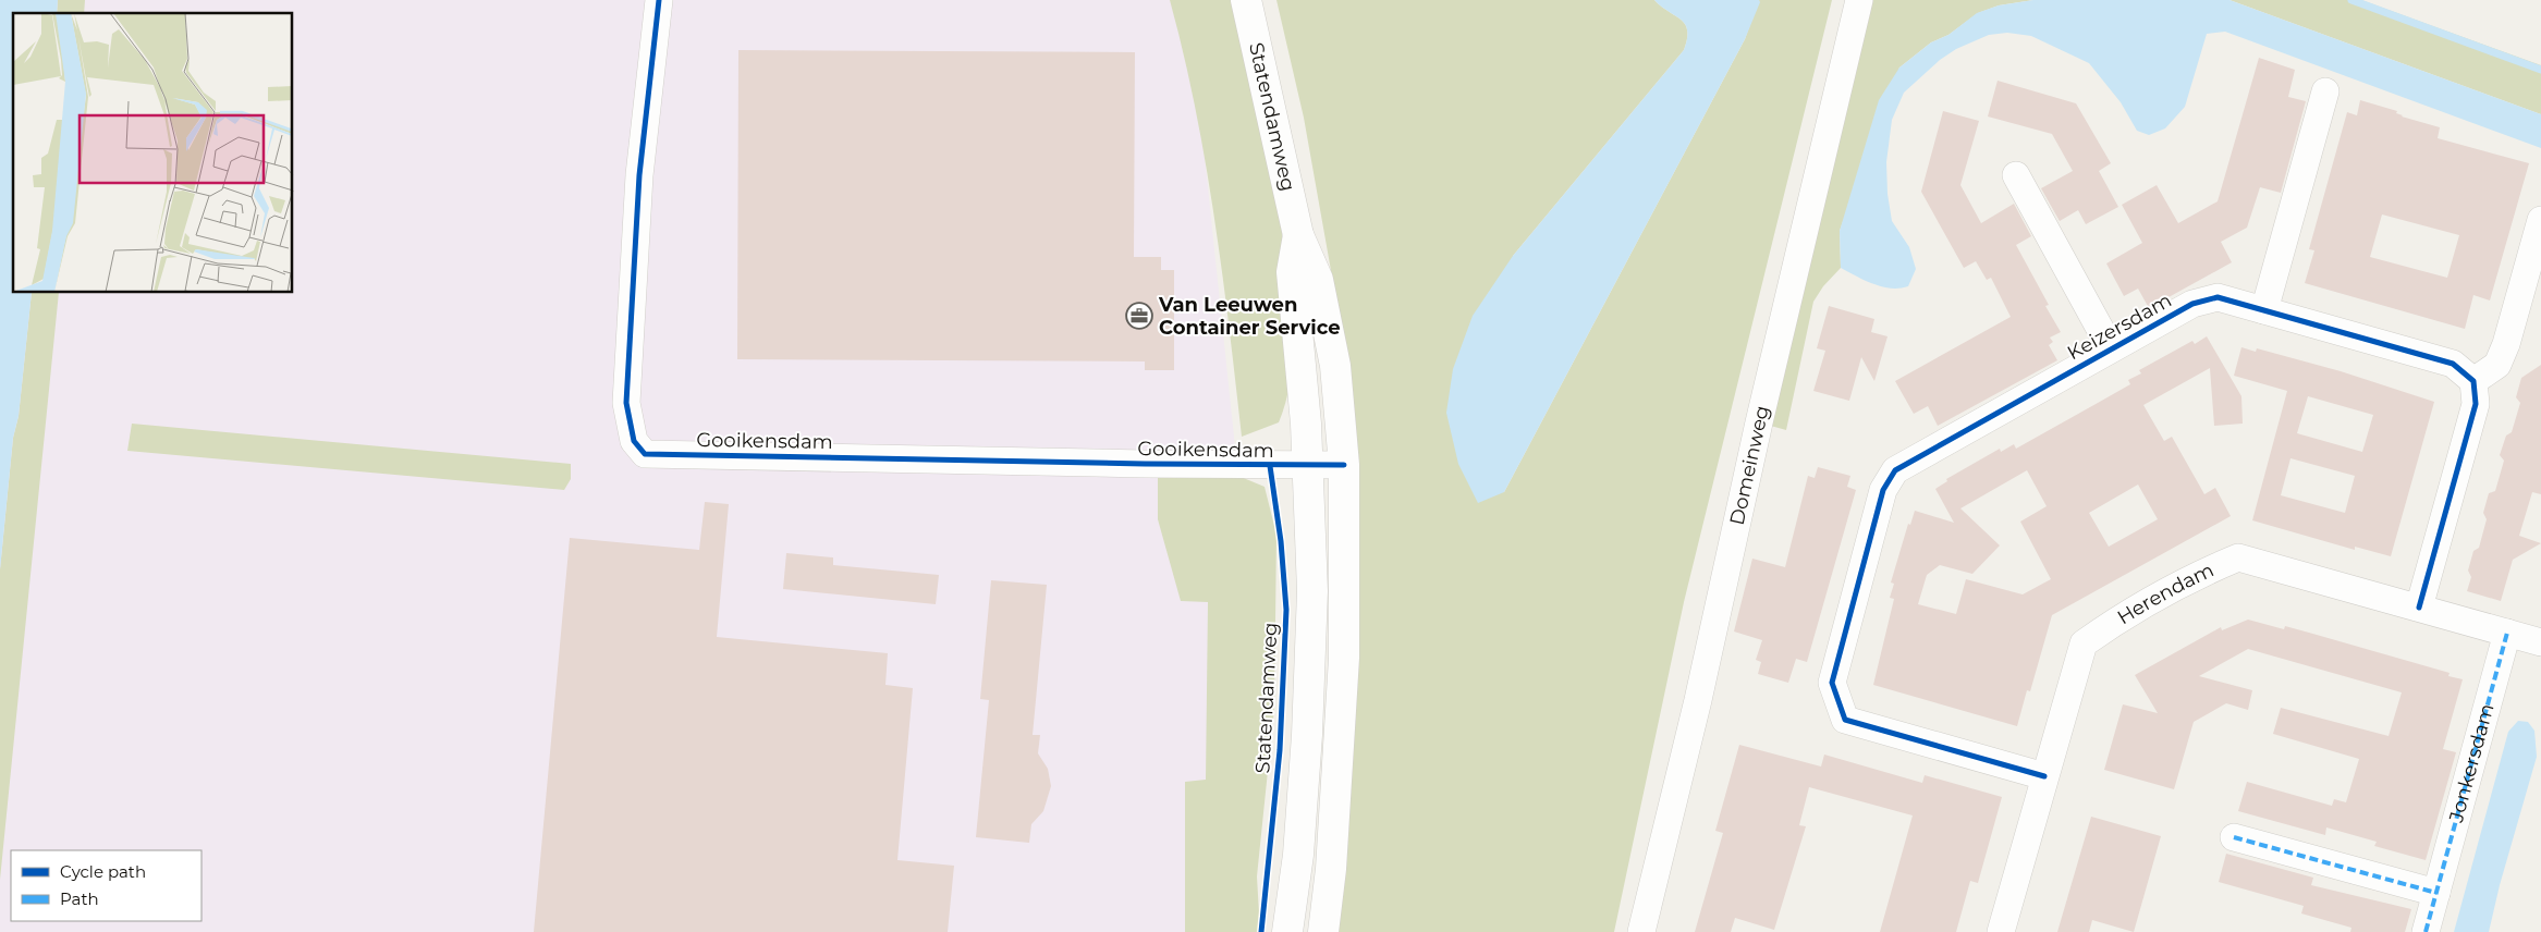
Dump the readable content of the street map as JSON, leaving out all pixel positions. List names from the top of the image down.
{
  "streets": {
    "main road": ["Statendamweg"],
    "street": [
      "Keizersdam",
      "Gooikensdam",
      "Domeinweg",
      "Herendam",
      "Jonkersdam"
    ]
  },
  "crossings": [
    ["Statendamweg", "Gooikensdam"],
    ["Keizersdam", "Herendam"],
    ["Herendam", "Jonkersdam"]
  ],
  "places": {
    "office": ["Van Leeuwen Container Service"]
  },
  "legend": ["Cycle path", "Path"]
}
